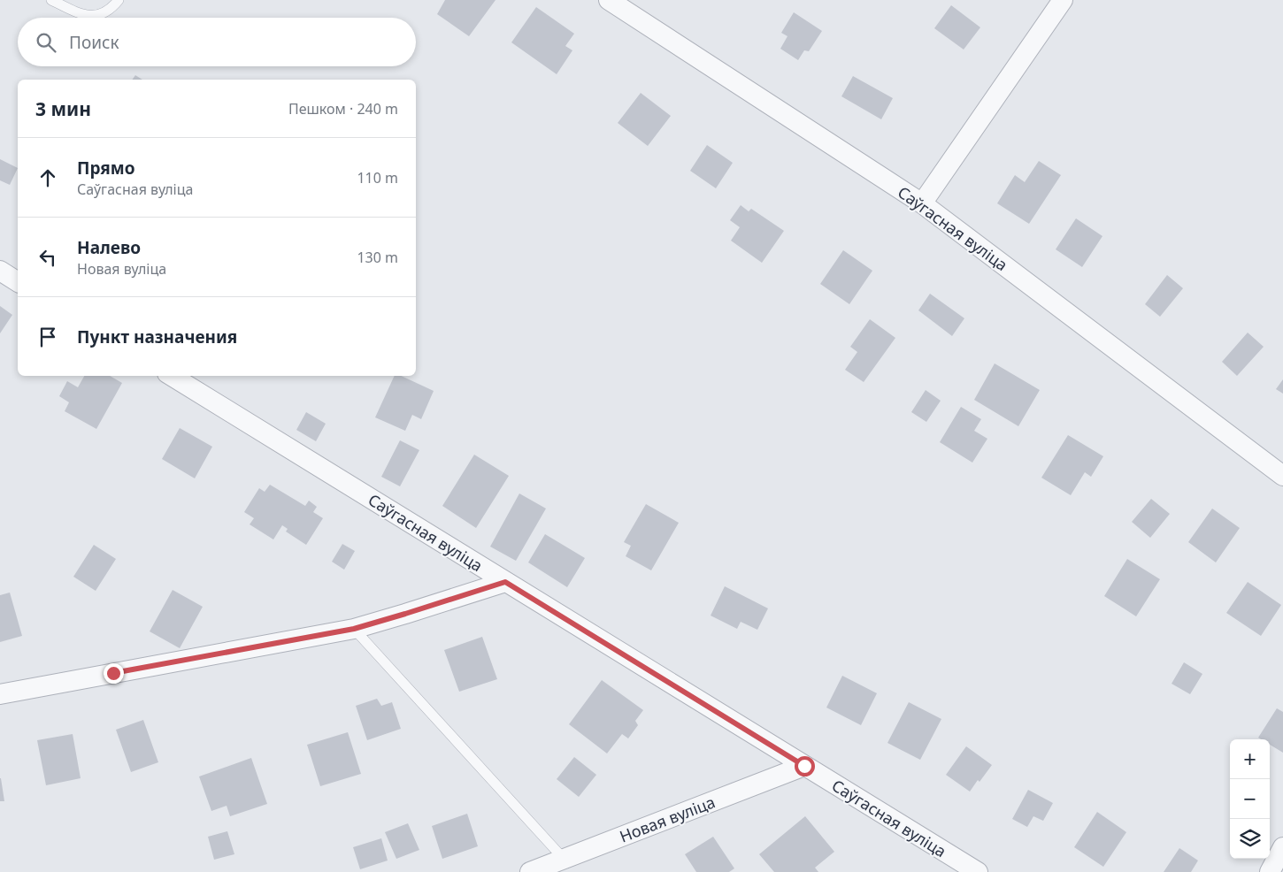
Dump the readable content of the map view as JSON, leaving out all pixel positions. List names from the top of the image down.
{
  "streets": {
    "street": ["Саўгасная вуліца", "Новая вуліца"]
  },
  "crossings": [
    ["Саўгасная вуліца", "Новая вуліца"]
  ],
  "page": {
    "search": "Поиск",
    "heading": ["3 мин", "Пешком · 240 m"],
    "list": [
      ["Прямо", "Саўгасная вуліца", "110 m"],
      ["Налево", "Новая вуліца", "130 m"],
      "Пункт назначения"
    ],
    "map_buttons": ["+", "−"]
  }
}
